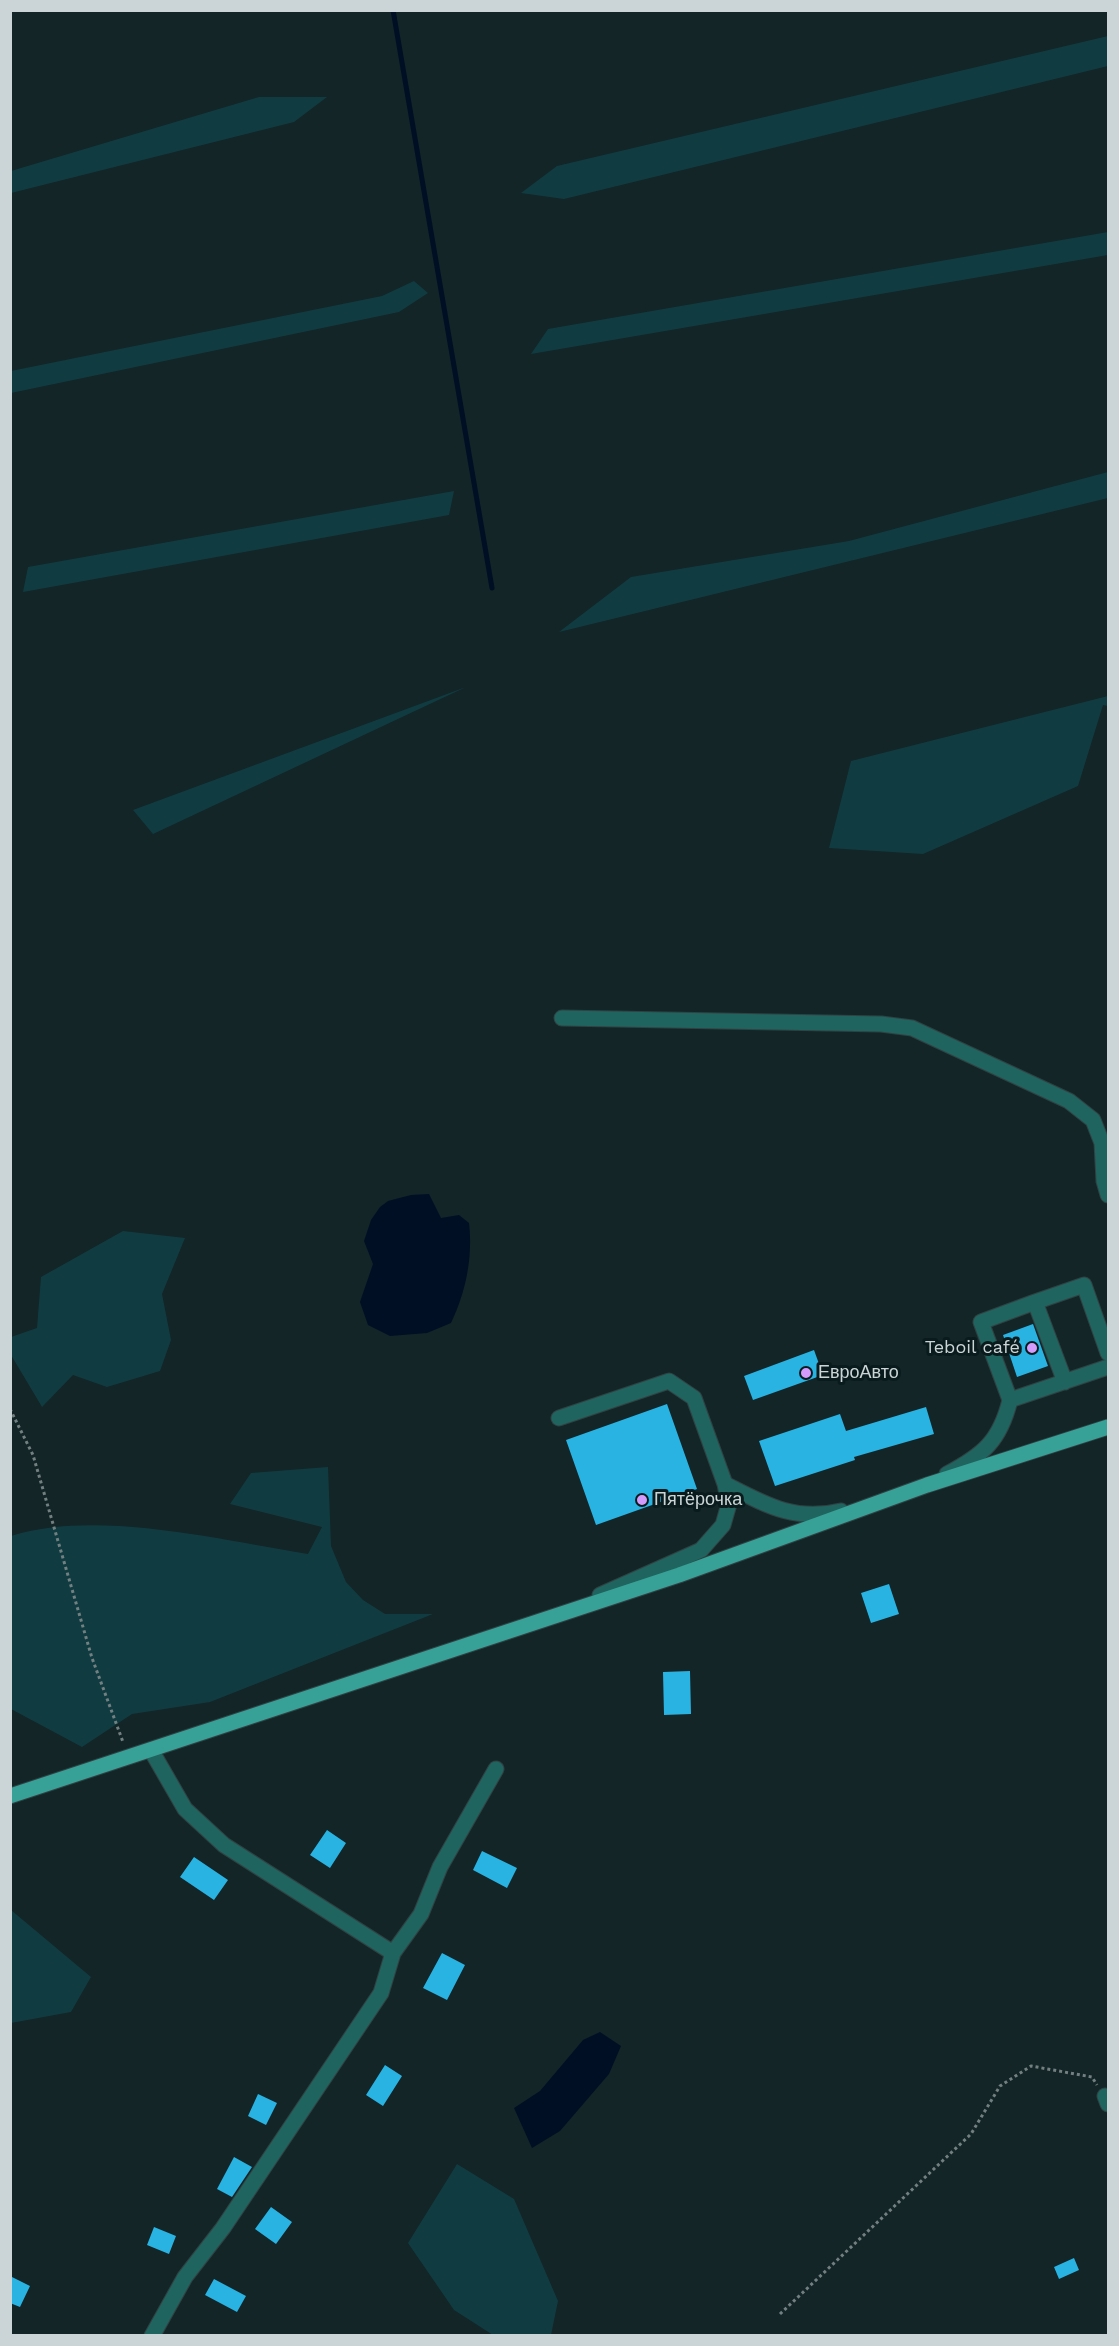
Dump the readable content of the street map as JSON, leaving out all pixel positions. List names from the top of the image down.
{
  "places": ["Teboil café", "ЕвроАвто", "Пятёрочка"]
}
